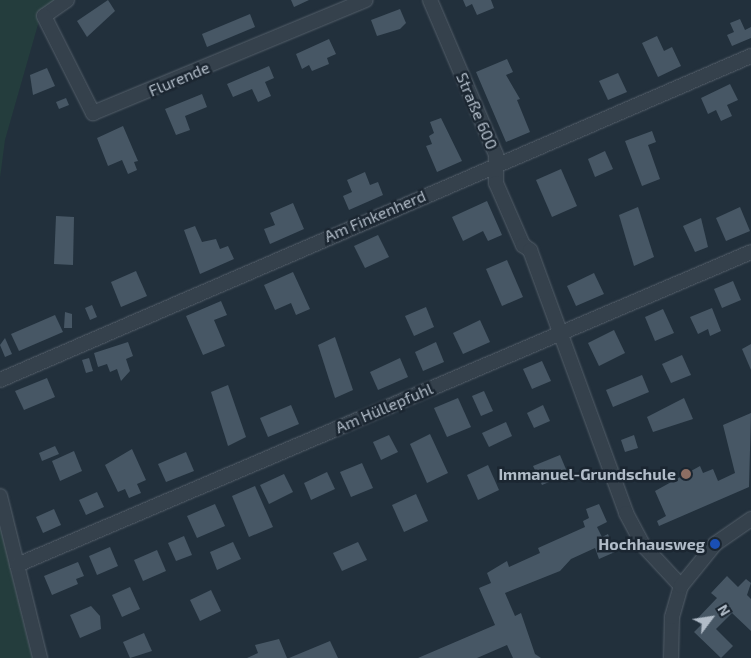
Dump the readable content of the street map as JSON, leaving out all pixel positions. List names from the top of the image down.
{
  "streets": {
    "street": [
      "Flurende",
      "Straße 600",
      "Am Finkenherd",
      "Am Hüllepfuhl"
    ]
  },
  "crossings": [
    ["Straße 600", "Am Finkenherd"],
    ["Straße 600", "Am Hüllepfuhl"]
  ],
  "places": ["Immanuel-Grundschule", "Hochhausweg"],
  "north": "top right"
}
